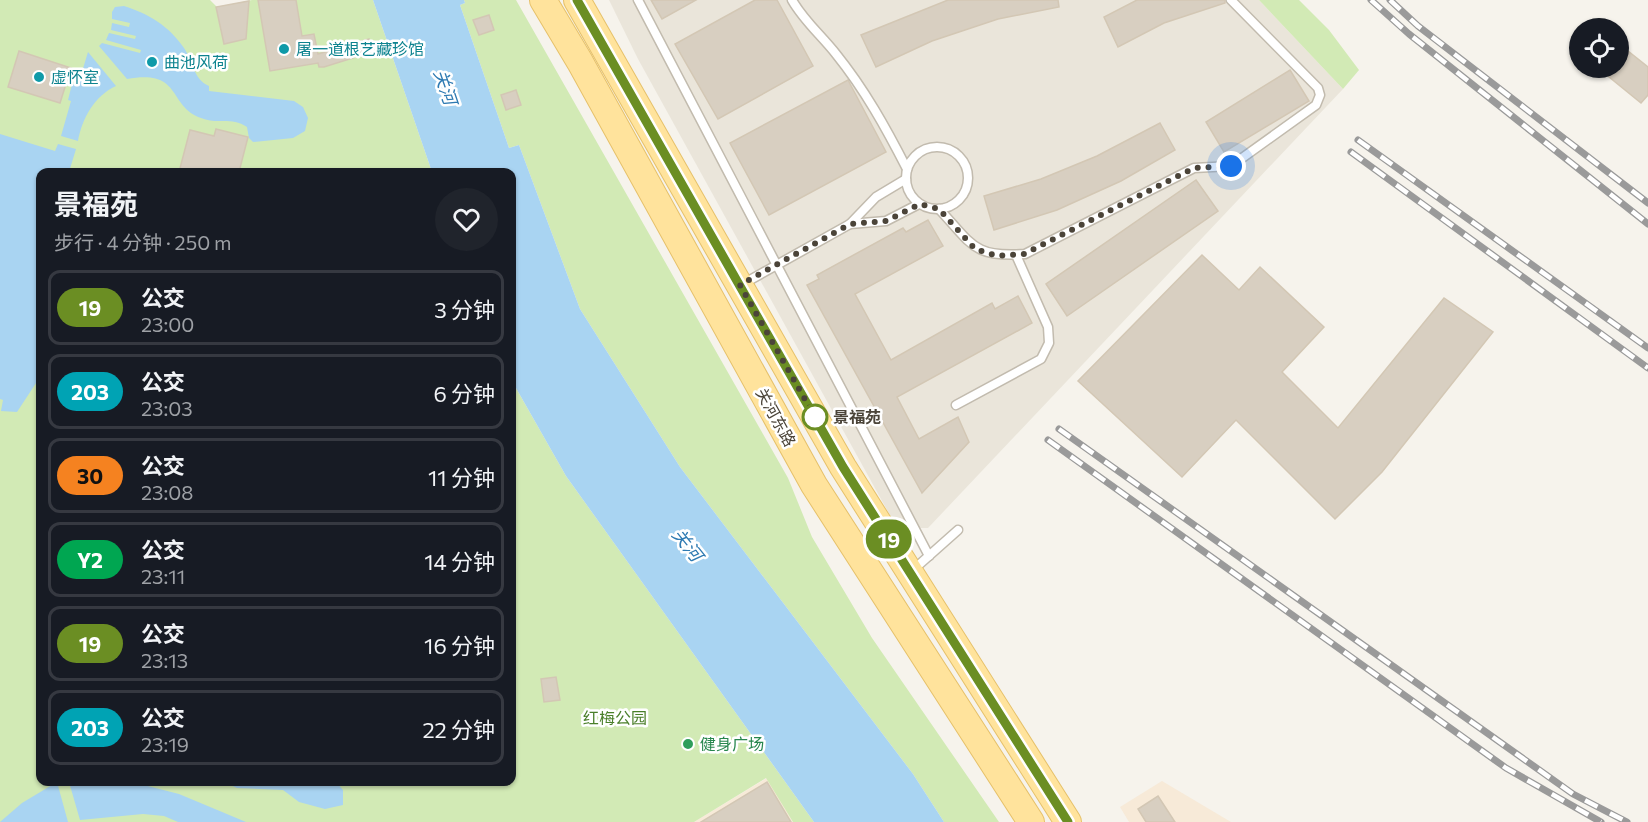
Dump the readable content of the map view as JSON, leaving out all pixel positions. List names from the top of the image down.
{
  "streets": {
    "main road": ["关河东路"]
  },
  "water": ["关河"],
  "parks": ["红梅公园"],
  "places": [
    "屠一道根艺藏珍馆",
    "曲池风荷",
    "虚怀室",
    "景福苑",
    "健身广场"
  ],
  "lines": ["bus line 19"],
  "page": {
    "on_map": "19",
    "heading": ["景福苑", "步行 · 4 分钟 · 250 m"],
    "list": [
      {
        "mark": "19",
        "name": "公交",
        "note": "23:00",
        "value": "3 分钟"
      },
      {
        "mark": "203",
        "name": "公交",
        "note": "23:03",
        "value": "6 分钟"
      },
      {
        "mark": "30",
        "name": "公交",
        "note": "23:08",
        "value": "11 分钟"
      },
      {
        "mark": "Y2",
        "name": "公交",
        "note": "23:11",
        "value": "14 分钟"
      },
      {
        "mark": "19",
        "name": "公交",
        "note": "23:13",
        "value": "16 分钟"
      },
      {
        "mark": "203",
        "name": "公交",
        "note": "23:19",
        "value": "22 分钟"
      }
    ]
  }
}
